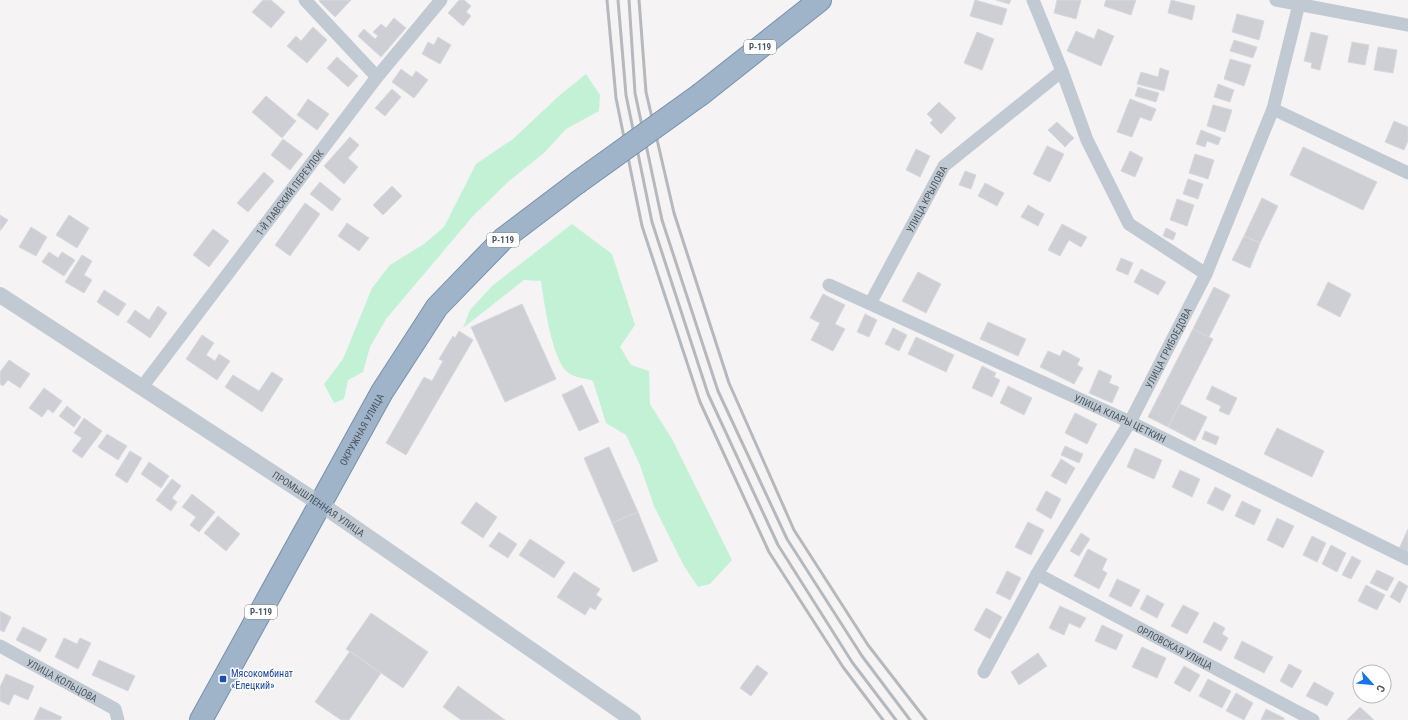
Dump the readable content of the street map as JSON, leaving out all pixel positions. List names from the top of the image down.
{
  "streets": {
    "highway": ["Р-119", "ОКРУЖНАЯ УЛИЦА"],
    "street": [
      "1-Й ЛАВСКИЙ ПЕРЕУЛОК",
      "УЛИЦА КРЫЛОВА",
      "УЛИЦА ГРИБОЕДОВА",
      "УЛИЦА КЛАРЫ ЦЕТКИН",
      "ПРОМЫШЛЕННАЯ УЛИЦА",
      "ОРЛОВСКАЯ УЛИЦА",
      "УЛИЦА КОЛЬЦОВА"
    ]
  },
  "crossings": [
    ["1-Й ЛАВСКИЙ ПЕРЕУЛОК", "ПРОМЫШЛЕННАЯ УЛИЦА"],
    ["УЛИЦА КРЫЛОВА", "УЛИЦА КЛАРЫ ЦЕТКИН"],
    ["УЛИЦА ГРИБОЕДОВА", "УЛИЦА КЛАРЫ ЦЕТКИН"],
    ["УЛИЦА ГРИБОЕДОВА", "ОРЛОВСКАЯ УЛИЦА"],
    ["ОКРУЖНАЯ УЛИЦА", "ПРОМЫШЛЕННАЯ УЛИЦА"]
  ],
  "places": {
    "transit": ["Мясокомбинат «Елецкий»"]
  },
  "north": "bottom right"
}
